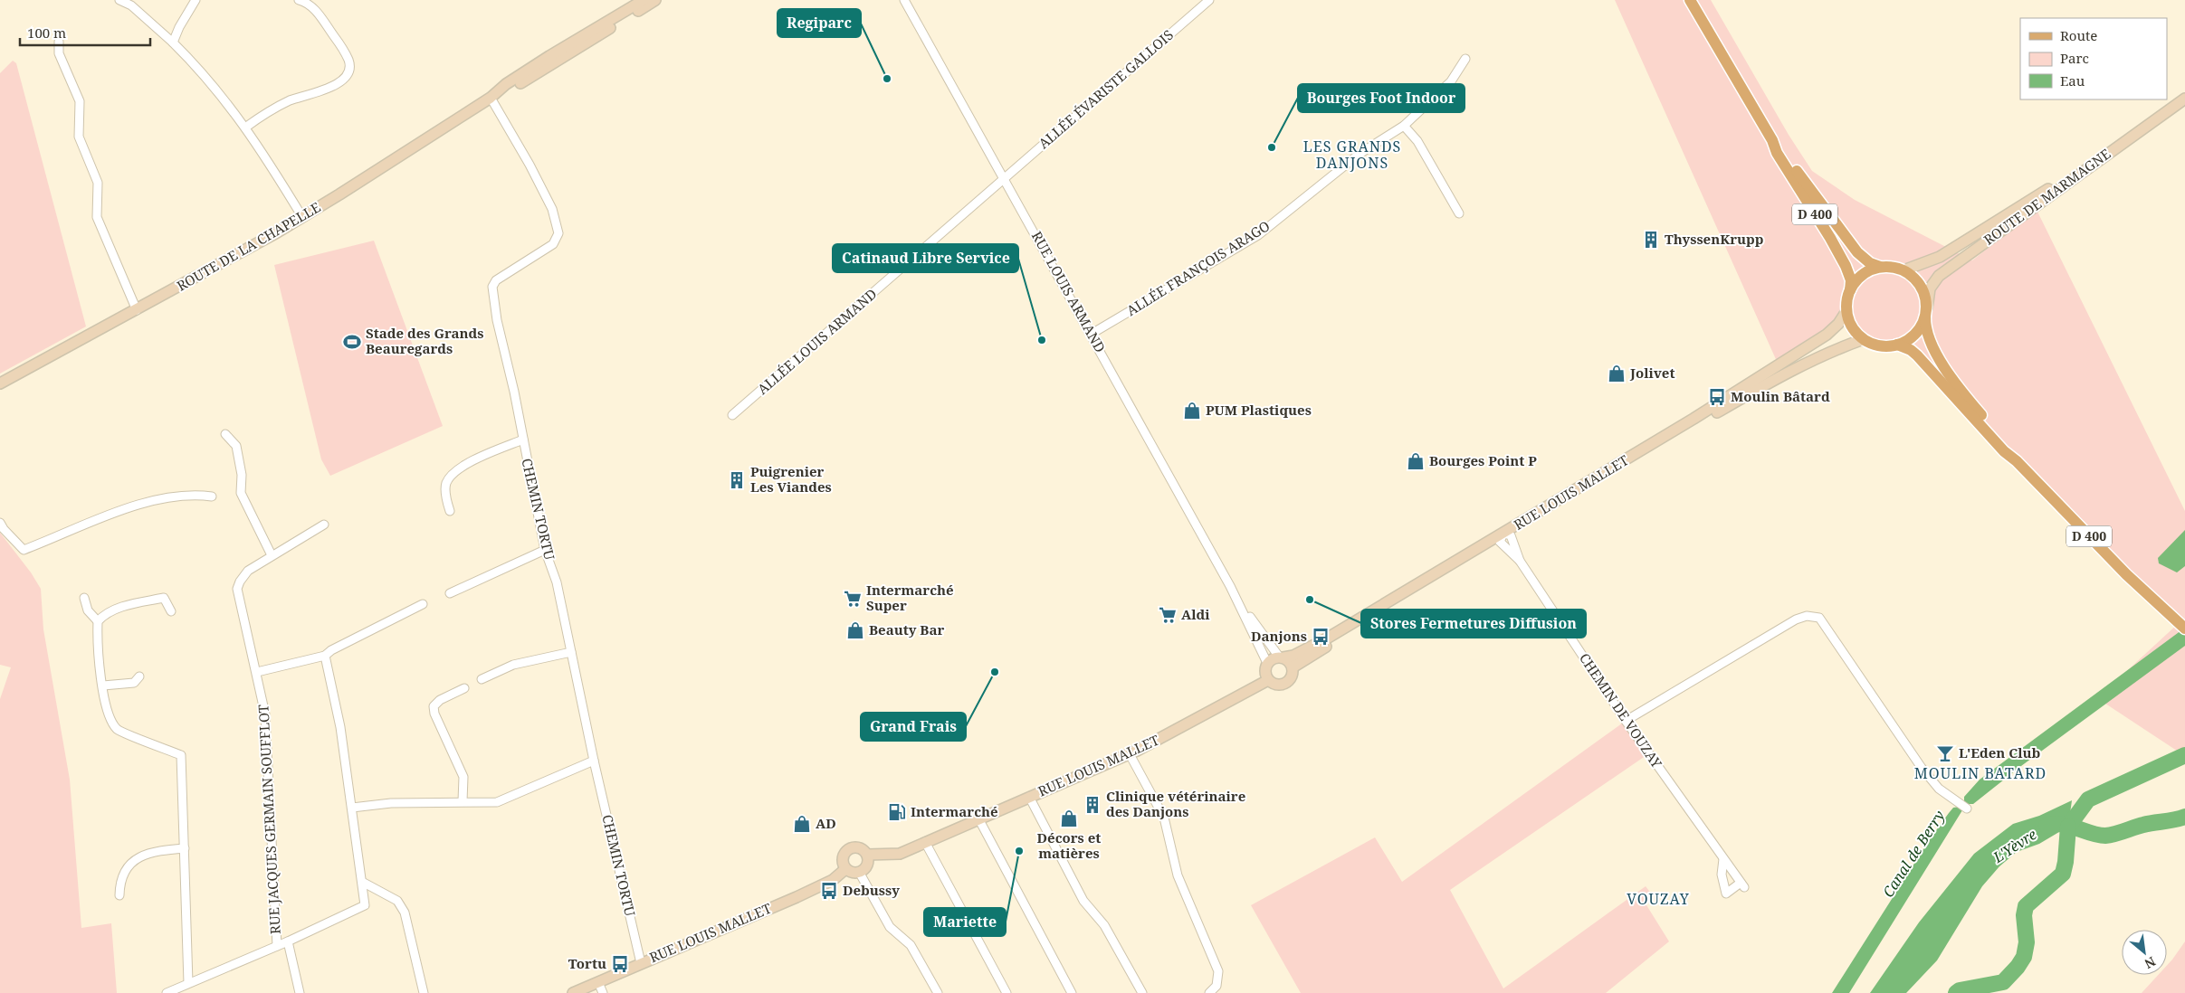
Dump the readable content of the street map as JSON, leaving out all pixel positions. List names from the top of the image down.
{
  "streets": {
    "main road": [
      "ROUTE DE MARMAGNE",
      "D 400",
      "ROUTE DE LA CHAPELLE",
      "RUE LOUIS MALLET"
    ],
    "street": [
      "ALLÉE ÉVARISTE GALLOIS",
      "ALLÉE FRANÇOIS ARAGO",
      "RUE LOUIS ARMAND",
      "ALLÉE LOUIS ARMAND",
      "CHEMIN TORTU",
      "CHEMIN DE VOUZAY",
      "RUE JACQUES GERMAIN SOUFFLOT"
    ]
  },
  "crossings": [
    ["ALLÉE ÉVARISTE GALLOIS", "RUE LOUIS ARMAND"],
    ["ALLÉE ÉVARISTE GALLOIS", "ALLÉE LOUIS ARMAND"],
    ["ROUTE DE MARMAGNE", "D 400"],
    ["ROUTE DE MARMAGNE", "RUE LOUIS MALLET"],
    ["D 400", "RUE LOUIS MALLET"],
    ["ROUTE DE LA CHAPELLE", "CHEMIN TORTU"],
    ["ALLÉE FRANÇOIS ARAGO", "RUE LOUIS ARMAND"],
    ["RUE LOUIS ARMAND", "ALLÉE LOUIS ARMAND"],
    ["RUE LOUIS ARMAND", "RUE LOUIS MALLET"],
    ["RUE LOUIS MALLET", "CHEMIN TORTU"],
    ["RUE LOUIS MALLET", "CHEMIN DE VOUZAY"]
  ],
  "districts": ["LES GRANDS DANJONS", "MOULIN BATARD", "VOUZAY"],
  "water": ["L'Yèvre", "Canal de Berry"],
  "places": {
    "other": [
      "Regiparc",
      "Bourges Foot Indoor",
      "Catinaud Libre Service",
      "Stores Fermetures Diffusion",
      "Grand Frais",
      "Mariette"
    ],
    "building": ["ThyssenKrupp", "Puigrenier Les Viandes", "Clinique vétérinaire des Danjons"],
    "sports": ["Stade des Grands Beauregards"],
    "shop": [
      "Jolivet",
      "PUM Plastiques",
      "Bourges Point P",
      "Beauty Bar",
      "Décors et matières",
      "AD"
    ],
    "bus stop": [
      "Moulin Bâtard",
      "Danjons",
      "Debussy",
      "Tortu"
    ],
    "supermarket": ["Intermarché Super", "Aldi"],
    "bar": ["L'Eden Club"],
    "fuel station": ["Intermarché"]
  },
  "legend": ["Route", "Parc", "Eau"],
  "scale_bar": "100 m",
  "north": "bottom right"
}
